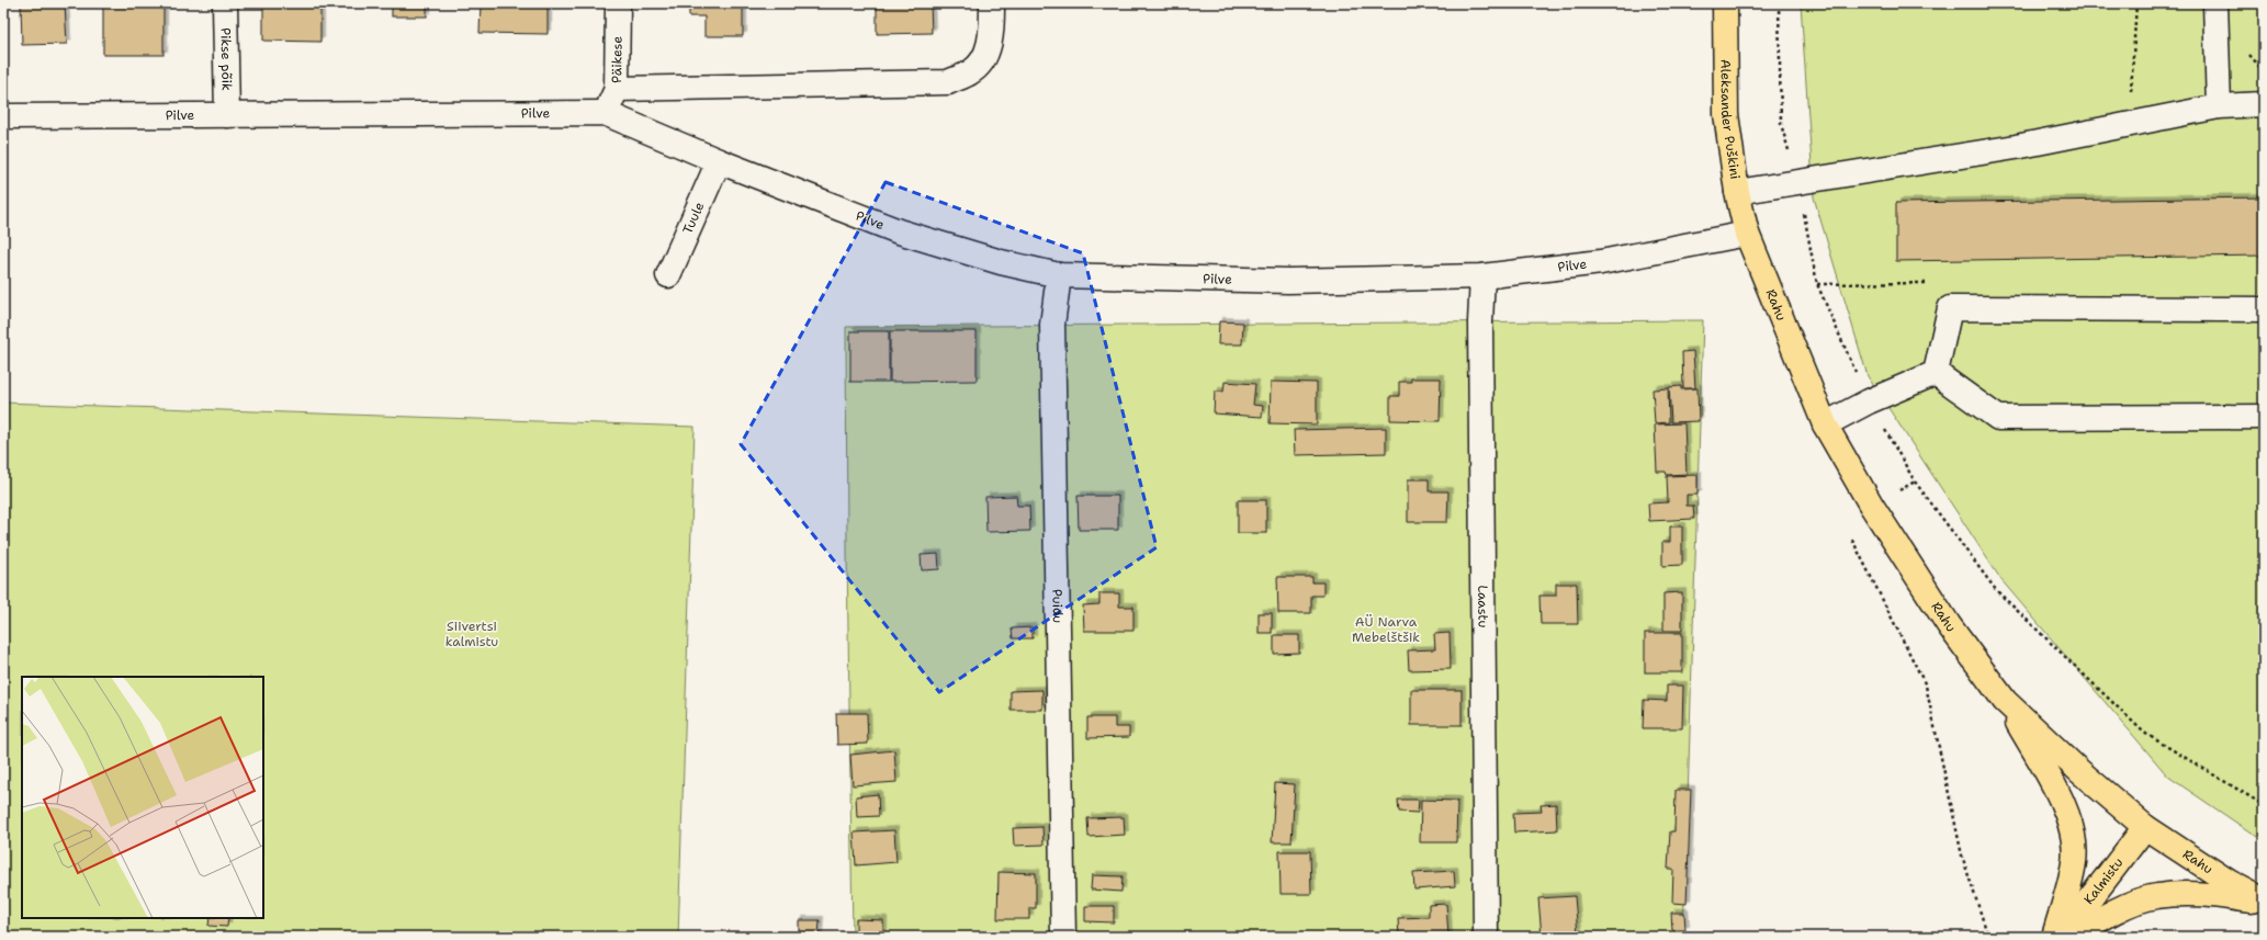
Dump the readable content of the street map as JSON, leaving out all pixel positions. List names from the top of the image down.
{
  "streets": {
    "main road": ["Aleksander Puškini", "Rahu", "Kalmistu"],
    "street": [
      "Pikse põik",
      "Päikese",
      "Pilve",
      "Tuule",
      "Puidu",
      "Laastu"
    ]
  },
  "crossings": [
    ["Pikse põik", "Pilve"],
    ["Päikese", "Pilve"],
    ["Pilve", "Aleksander Puškini"],
    ["Pilve", "Tuule"],
    ["Pilve", "Rahu"],
    ["Pilve", "Puidu"],
    ["Pilve", "Laastu"],
    ["Aleksander Puškini", "Rahu"],
    ["Rahu", "Kalmistu"]
  ],
  "parks": ["AÜ Narva Mebelštšik", "Siivertsi kalmistu"]
}
